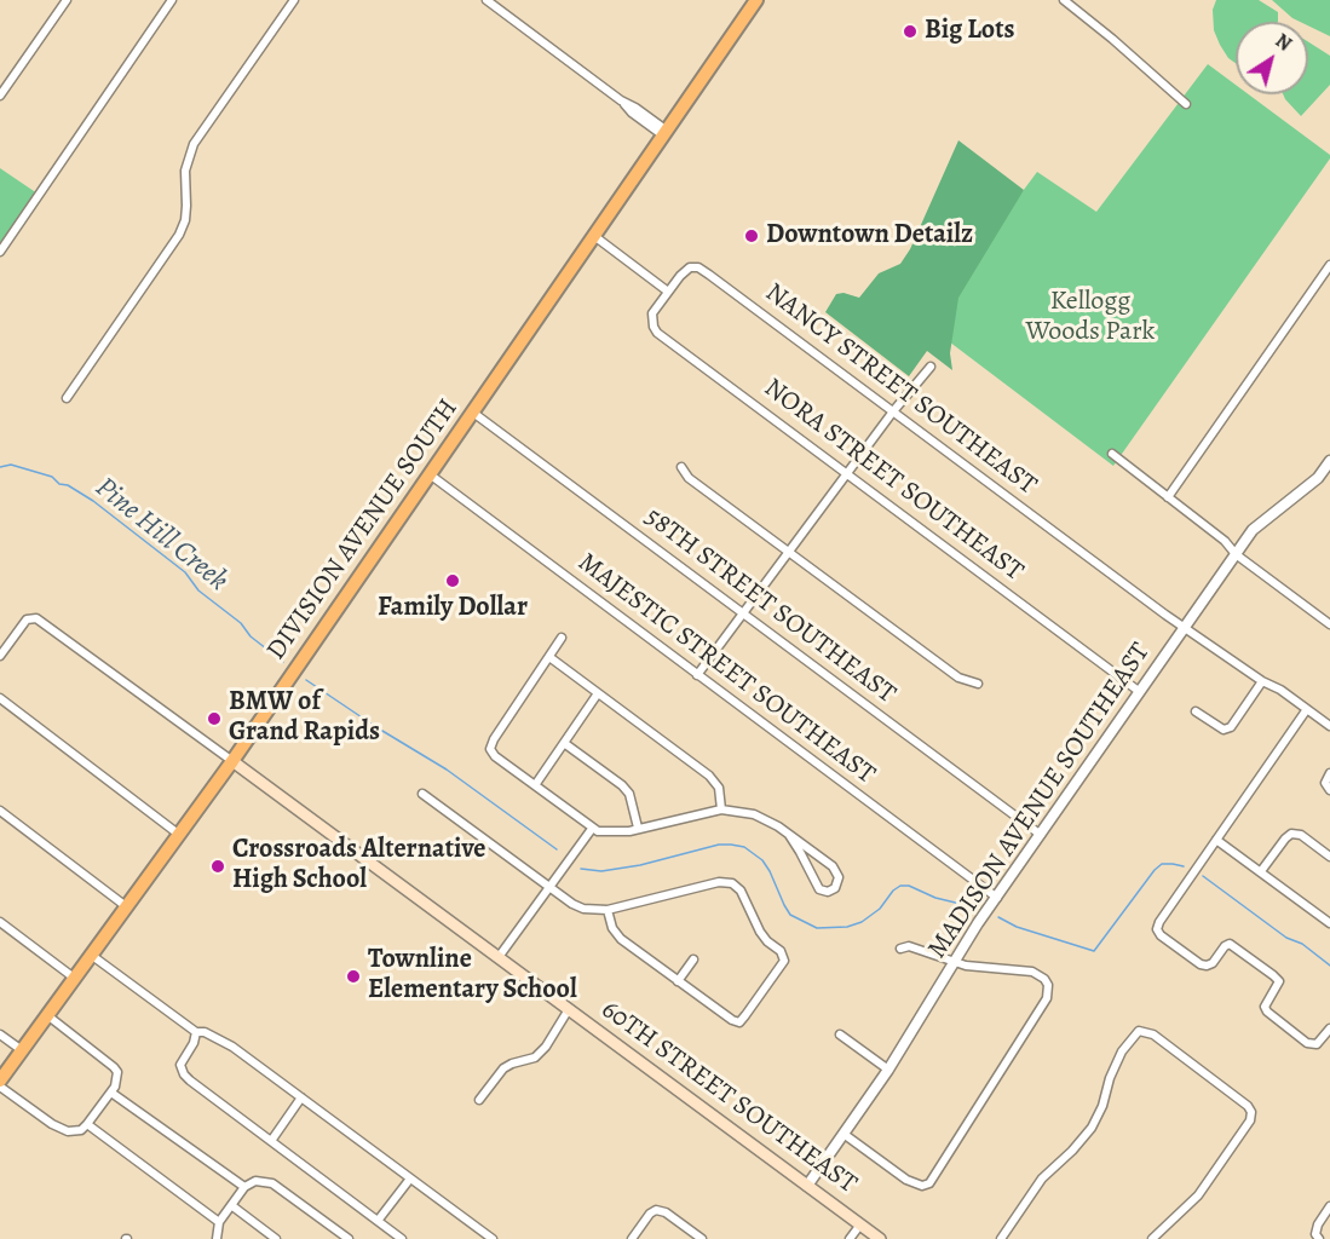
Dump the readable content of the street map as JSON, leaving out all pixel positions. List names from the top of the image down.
{
  "streets": {
    "main road": ["DIVISION AVENUE SOUTH", "60TH STREET SOUTHEAST"],
    "street": [
      "NANCY STREET SOUTHEAST",
      "NORA STREET SOUTHEAST",
      "58TH STREET SOUTHEAST",
      "MAJESTIC STREET SOUTHEAST",
      "MADISON AVENUE SOUTHEAST"
    ]
  },
  "crossings": [
    ["NANCY STREET SOUTHEAST", "NORA STREET SOUTHEAST"],
    ["NANCY STREET SOUTHEAST", "MADISON AVENUE SOUTHEAST"],
    ["NORA STREET SOUTHEAST", "MADISON AVENUE SOUTHEAST"],
    ["DIVISION AVENUE SOUTH", "58TH STREET SOUTHEAST"],
    ["DIVISION AVENUE SOUTH", "MAJESTIC STREET SOUTHEAST"],
    ["DIVISION AVENUE SOUTH", "60TH STREET SOUTHEAST"],
    ["58TH STREET SOUTHEAST", "MADISON AVENUE SOUTHEAST"],
    ["MAJESTIC STREET SOUTHEAST", "MADISON AVENUE SOUTHEAST"],
    ["MADISON AVENUE SOUTHEAST", "60TH STREET SOUTHEAST"]
  ],
  "water": ["Pine Hill Creek"],
  "parks": ["Kellogg Woods Park"],
  "places": [
    "Big Lots",
    "Downtown Detailz",
    "Family Dollar",
    "BMW of Grand Rapids",
    "Crossroads Alternative High School",
    "Townline Elementary School"
  ],
  "north": "top right"
}
